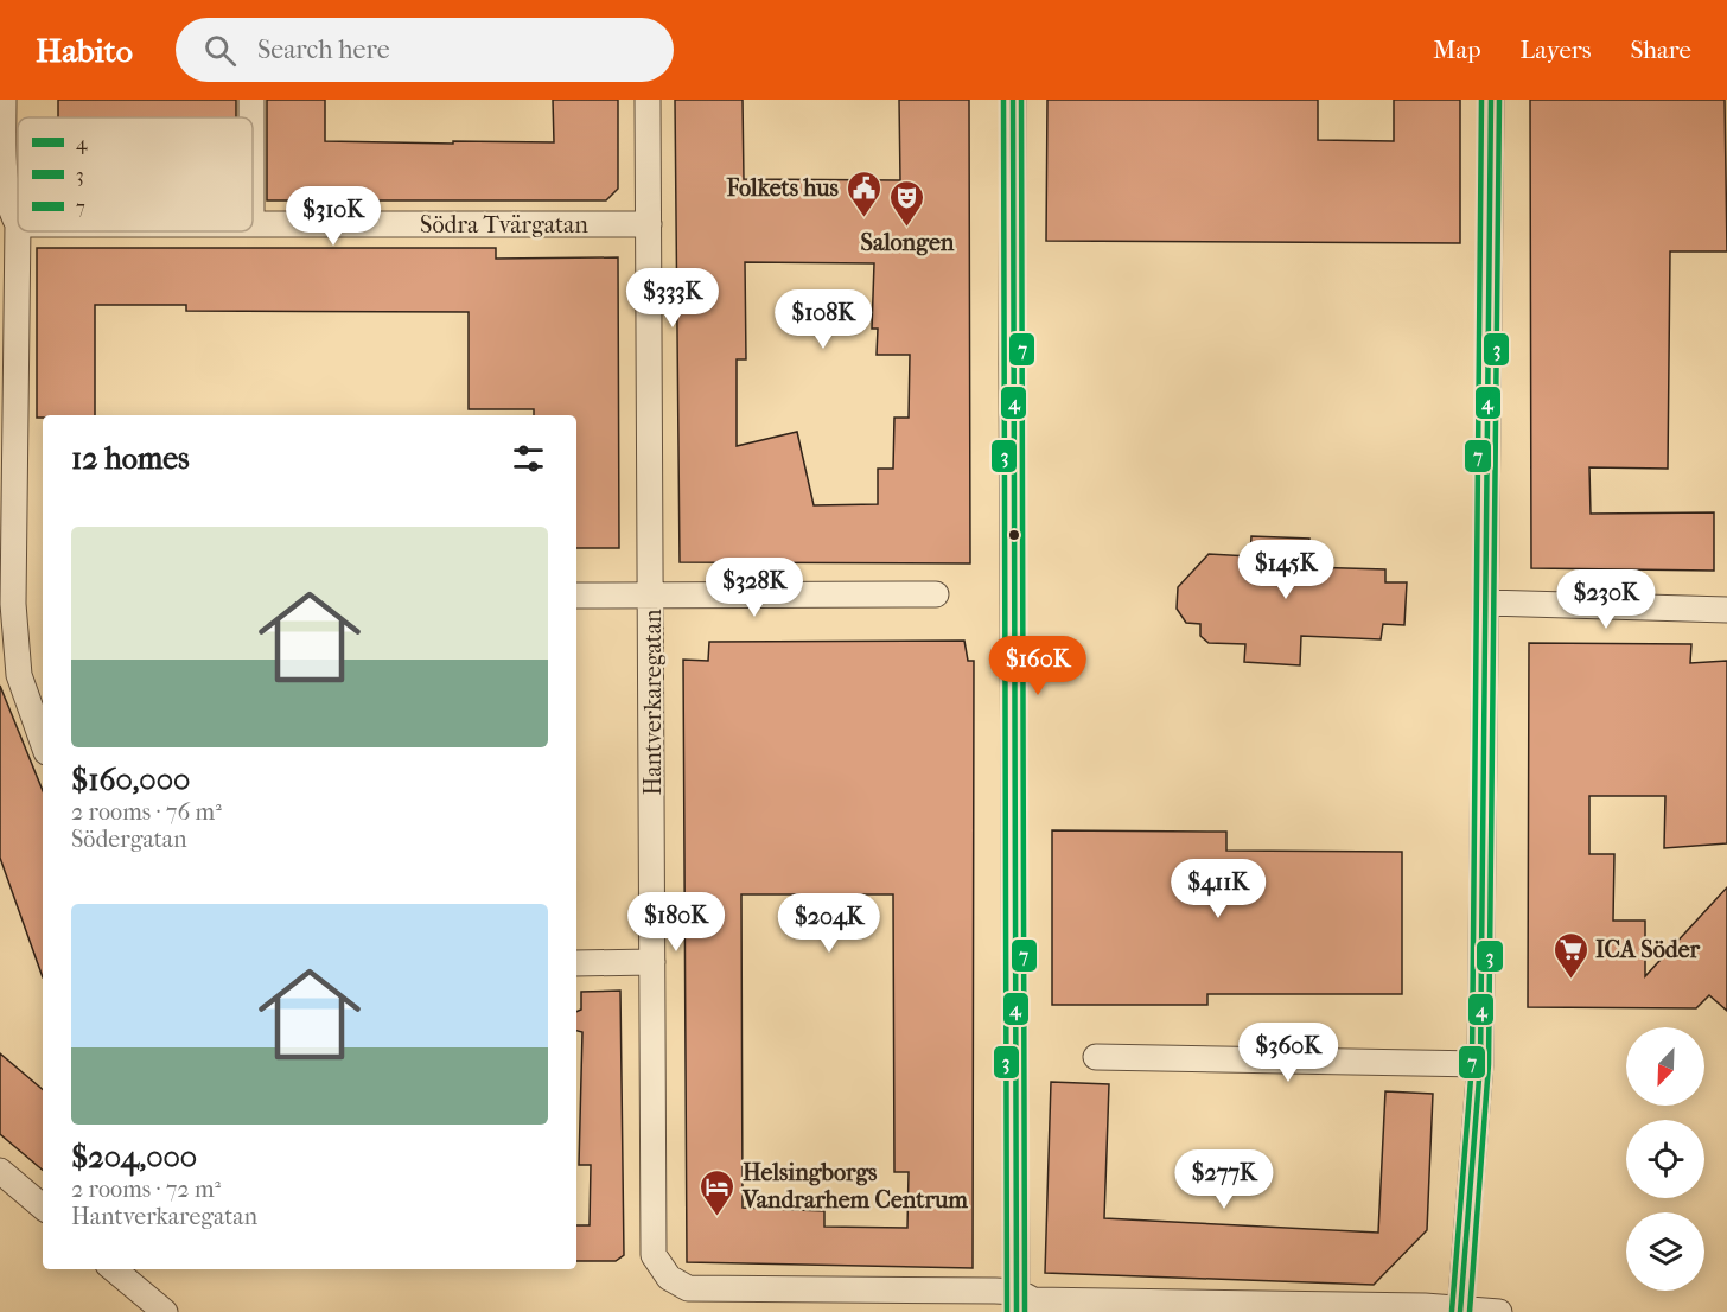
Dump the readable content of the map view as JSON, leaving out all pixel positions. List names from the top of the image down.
{
  "streets": {
    "street": ["Södra Tvärgatan", "Hantverkaregatan"]
  },
  "crossings": [
    ["Södra Tvärgatan", "Hantverkaregatan"]
  ],
  "places": {
    "public building": ["Folkets hus"],
    "theatre": ["Salongen"],
    "supermarket": ["ICA Söder"],
    "hotel": ["Helsingborgs Vandrarhem Centrum"]
  },
  "lines": ["transit line 4", "transit line 3", "transit line 7"],
  "legend": ["4", "3", "7"],
  "north": "bottom left",
  "page": {
    "header": "Habito",
    "search": "Search here",
    "nav": ["Map", "Layers", "Share"],
    "price": [
      "$310K",
      "$333K",
      "$108K",
      "$145K",
      "$328K",
      "$230K",
      "$160K",
      "$411K",
      "$180K",
      "$204K",
      "$360K",
      "$277K"
    ],
    "heading": "12 homes",
    "list": [
      {
        "name": "$160,000",
        "note": "2 rooms · 76 m² · Södergatan"
      },
      {
        "name": "$204,000",
        "note": "2 rooms · 72 m² · Hantverkaregatan"
      }
    ]
  }
}
